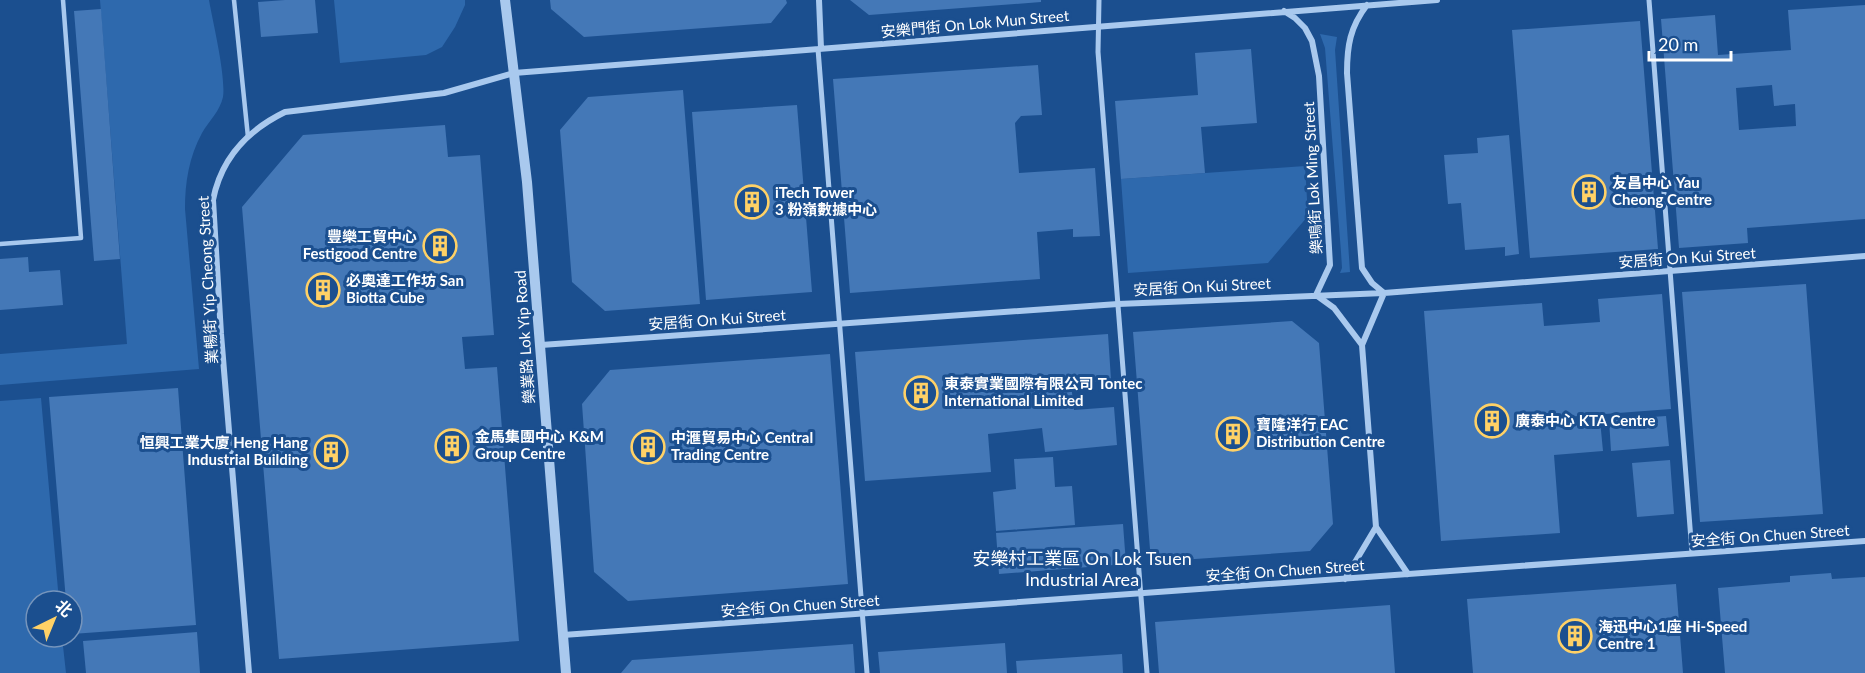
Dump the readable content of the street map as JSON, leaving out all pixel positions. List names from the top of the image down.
{
  "streets": {
    "street": [
      "安樂門街 On Lok Mun Street",
      "樂鳴街 Lok Ming Street",
      "安居街 On Kui Street",
      "業暢街 Yip Cheong Street",
      "樂業路 Lok Yip Road",
      "安全街 On Chuen Street"
    ]
  },
  "crossings": [
    ["安樂門街 On Lok Mun Street", "樂鳴街 Lok Ming Street"],
    ["安樂門街 On Lok Mun Street", "業暢街 Yip Cheong Street"],
    ["安樂門街 On Lok Mun Street", "樂業路 Lok Yip Road"],
    ["樂鳴街 Lok Ming Street", "安居街 On Kui Street"],
    ["安居街 On Kui Street", "樂業路 Lok Yip Road"],
    ["業暢街 Yip Cheong Street", "樂業路 Lok Yip Road"],
    ["樂業路 Lok Yip Road", "安全街 On Chuen Street"]
  ],
  "districts": ["安樂村工業區 On Lok Tsuen Industrial Area"],
  "places": {
    "building": [
      "友昌中心 Yau Cheong Centre",
      "iTech Tower 3 粉嶺數據中心",
      "豐樂工貿中心 Festigood Centre",
      "必奧達工作坊 San Biotta Cube",
      "東泰實業國際有限公司 Tontec International Limited",
      "廣泰中心 KTA Centre",
      "寶隆洋行 EAC Distribution Centre",
      "金馬集團中心 K&M Group Centre",
      "中滙貿易中心 Central Trading Centre",
      "恒興工業大廈 Heng Hang Industrial Building",
      "海迅中心1座 Hi-Speed Centre 1"
    ]
  },
  "scale_bar": "20 m",
  "north": "top right"
}
